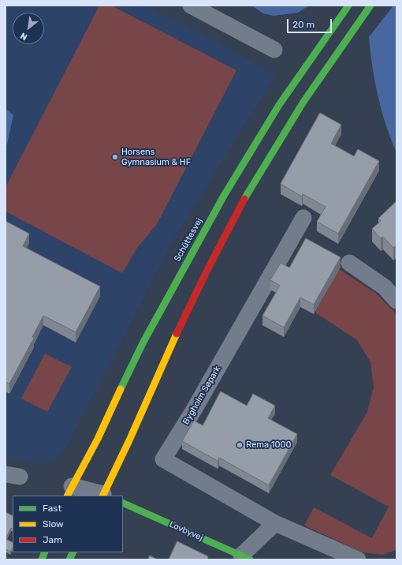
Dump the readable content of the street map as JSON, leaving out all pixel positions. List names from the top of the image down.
{
  "streets": {
    "main road": ["Schüttesvej", "Lovbyvej"],
    "street": ["Bygholm Søpark"]
  },
  "places": ["Horsens Gymnasium & HF", "Rema 1000"],
  "legend": ["Fast", "Slow", "Jam"],
  "scale_bar": "20 m",
  "north": "bottom left"
}
